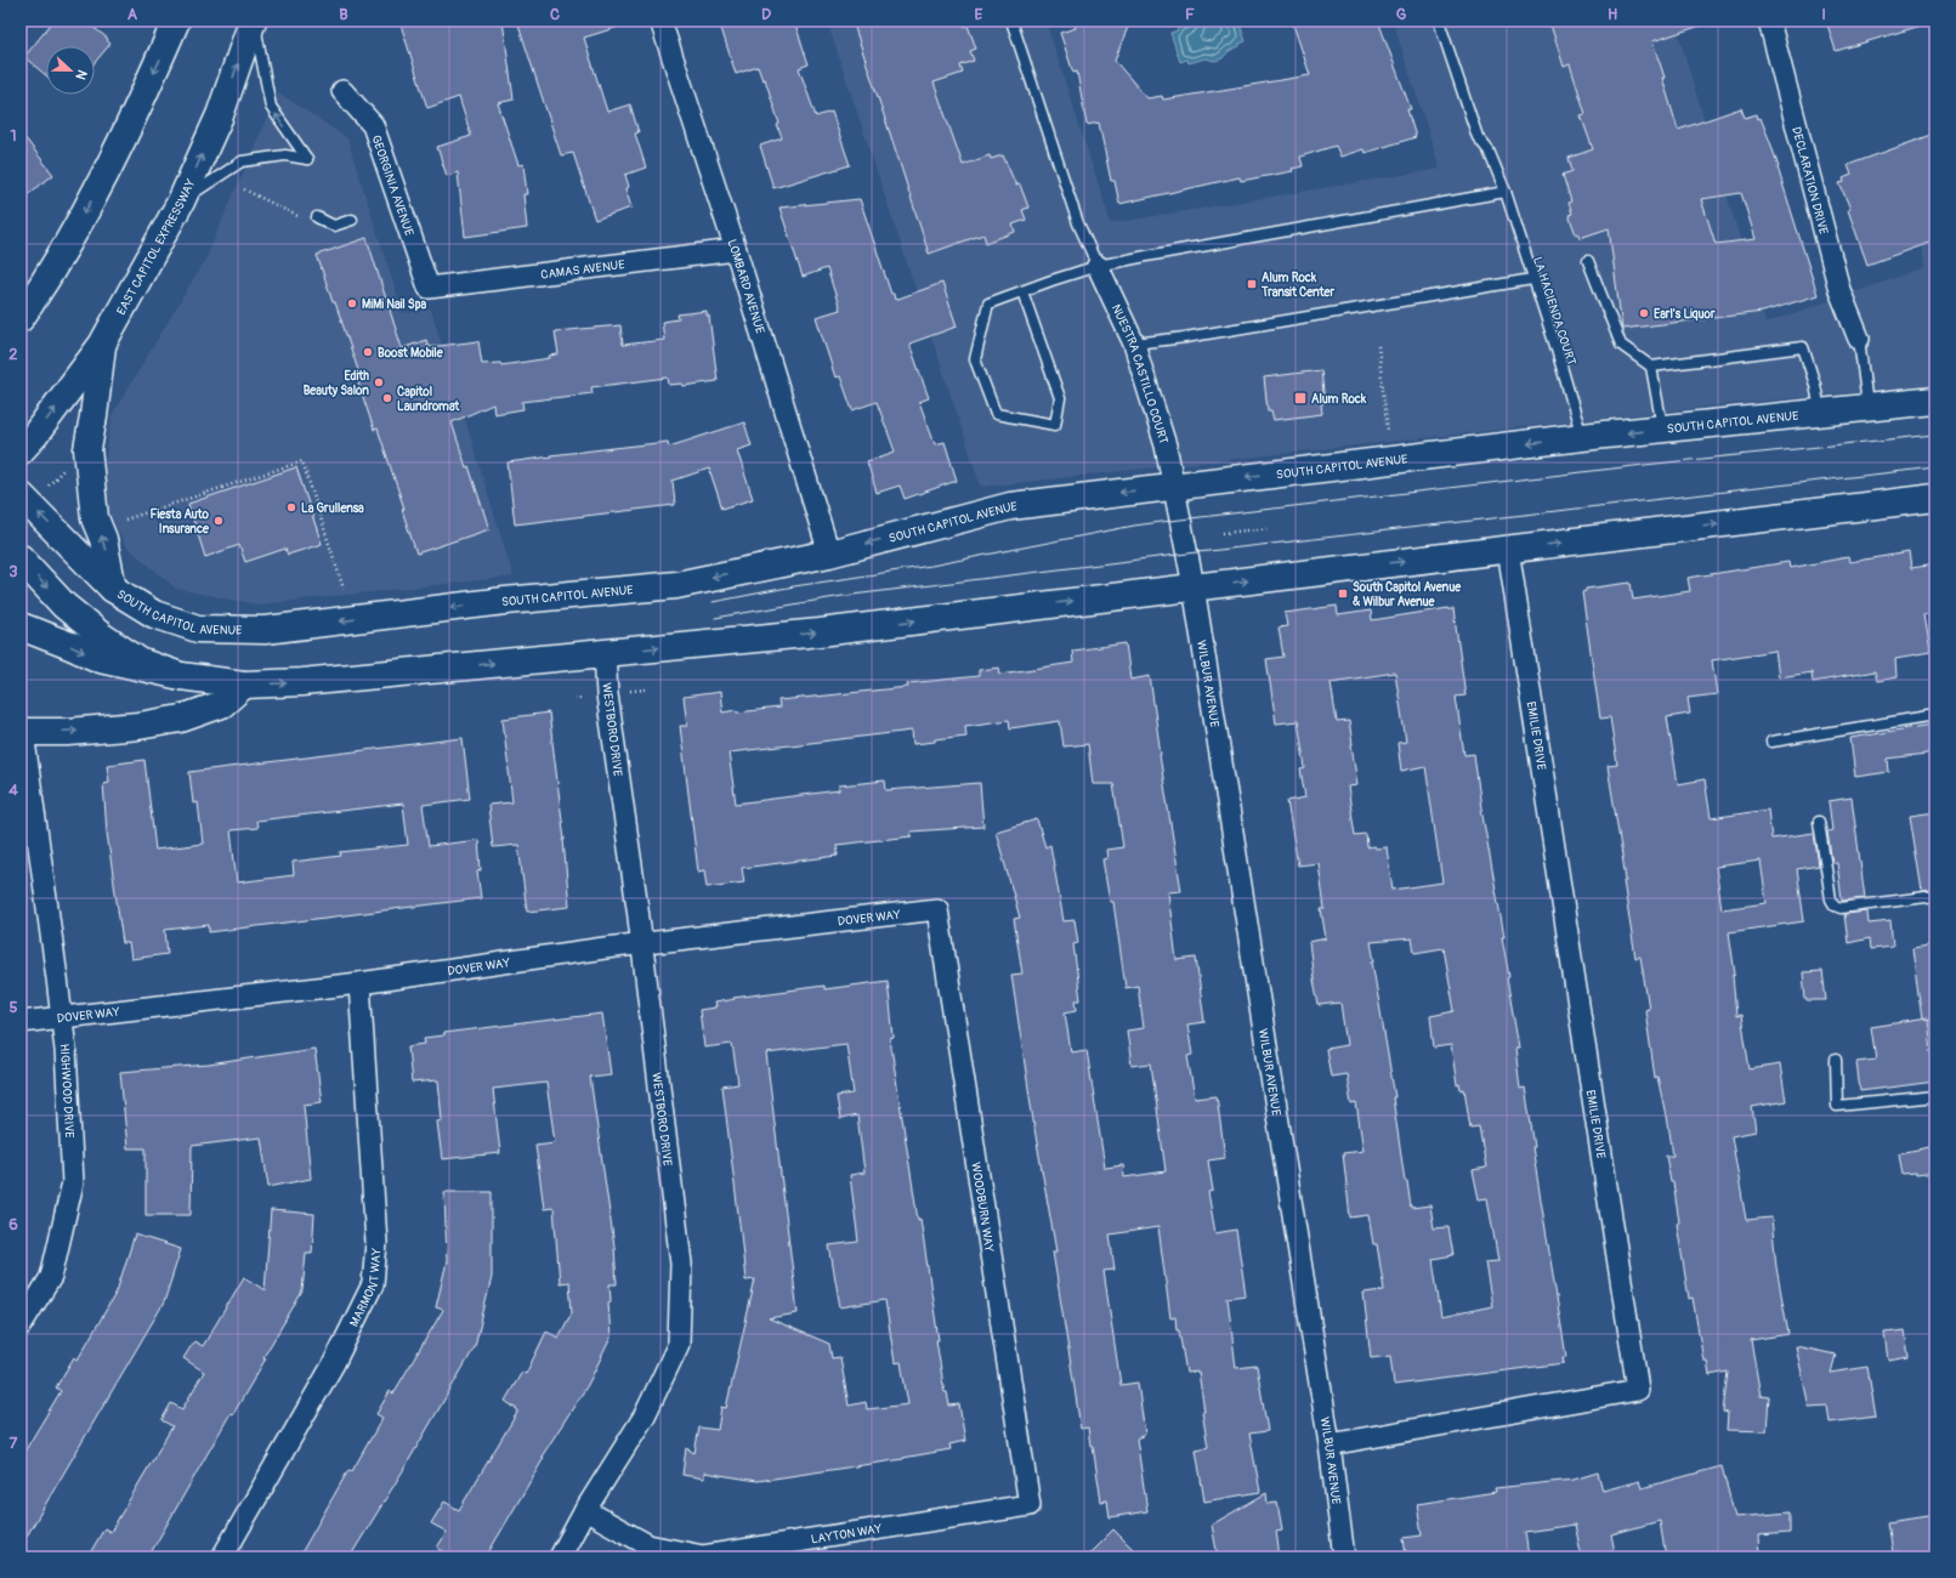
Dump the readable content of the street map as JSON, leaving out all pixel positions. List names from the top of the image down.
{
  "streets": {
    "main road": ["EAST CAPITOL EXPRESSWAY", "SOUTH CAPITOL AVENUE"],
    "street": [
      "DECLARATION DRIVE",
      "GEORGINIA AVENUE",
      "CAMAS AVENUE",
      "LOMBARD AVENUE",
      "NUESTRA CASTILLO COURT",
      "WILBUR AVENUE",
      "WESTBORO DRIVE",
      "EMILIE DRIVE",
      "DOVER WAY",
      "HIGHWOOD DRIVE",
      "WOODBURN WAY",
      "MARMONT WAY",
      "LAYTON WAY"
    ],
    "lane": ["LA HACIENDA COURT"]
  },
  "crossings": [
    ["GEORGINIA AVENUE", "CAMAS AVENUE"],
    ["CAMAS AVENUE", "LOMBARD AVENUE"],
    ["LOMBARD AVENUE", "SOUTH CAPITOL AVENUE"],
    ["LA HACIENDA COURT", "SOUTH CAPITOL AVENUE"],
    ["NUESTRA CASTILLO COURT", "SOUTH CAPITOL AVENUE"],
    ["NUESTRA CASTILLO COURT", "WILBUR AVENUE"],
    ["WILBUR AVENUE", "EMILIE DRIVE"],
    ["WESTBORO DRIVE", "DOVER WAY"],
    ["WESTBORO DRIVE", "LAYTON WAY"],
    ["DOVER WAY", "HIGHWOOD DRIVE"],
    ["DOVER WAY", "WOODBURN WAY"],
    ["DOVER WAY", "MARMONT WAY"],
    ["WOODBURN WAY", "LAYTON WAY"]
  ],
  "places": {
    "transit": ["Alum Rock Transit Center", "Alum Rock", "South Capitol Avenue & Wilbur Avenue"],
    "other": [
      "MiMi Nail Spa",
      "Earl's Liquor",
      "Boost Mobile",
      "Edith Beauty Salon",
      "Capitol Laundromat",
      "La Grullensa",
      "Fiesta Auto Insurance"
    ]
  },
  "north": "right",
  "grid": {
    "columns": [
      "A",
      "B",
      "C",
      "D",
      "E",
      "F",
      "G",
      "H",
      "I"
    ],
    "rows": [
      "1",
      "2",
      "3",
      "4",
      "5",
      "6",
      "7"
    ]
  }
}
